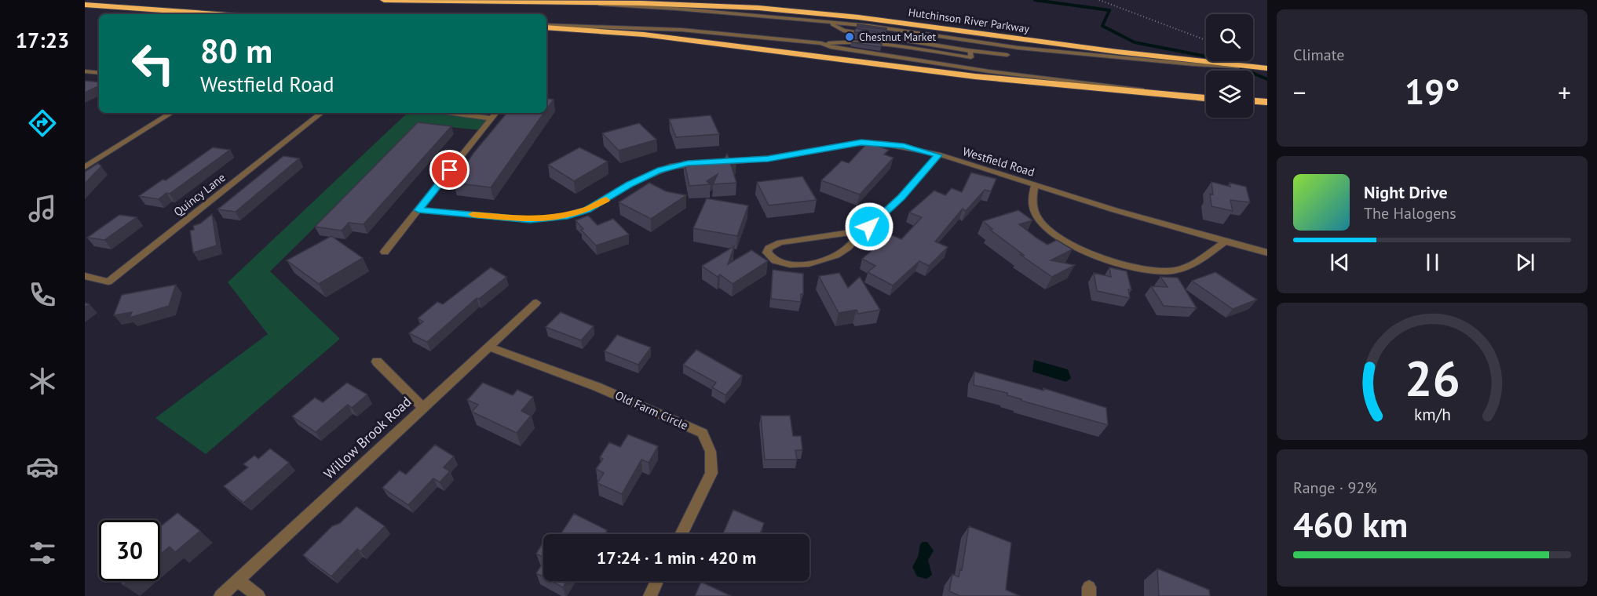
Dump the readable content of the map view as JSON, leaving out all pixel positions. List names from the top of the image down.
{
  "streets": {
    "highway": ["Hutchinson River Parkway"],
    "street": [
      "Westfield Road",
      "Quincy Lane",
      "Old Farm Circle",
      "Willow Brook Road"
    ]
  },
  "crossings": [
    ["Old Farm Circle", "Willow Brook Road"]
  ],
  "places": ["Chestnut Market"],
  "page": {
    "tabs": "17:23",
    "tile": [
      "Climate",
      ["Range · 92%", "460 km"]
    ],
    "turn": ["80 m", "Westfield Road"],
    "heat": ["−", "19°", "+"],
    "song": ["Night Drive", "The Halogens"],
    "limit": "30",
    "trip": "17:24 · 1 min · 420 m",
    "gauge": ["26", "km/h"]
  }
}
